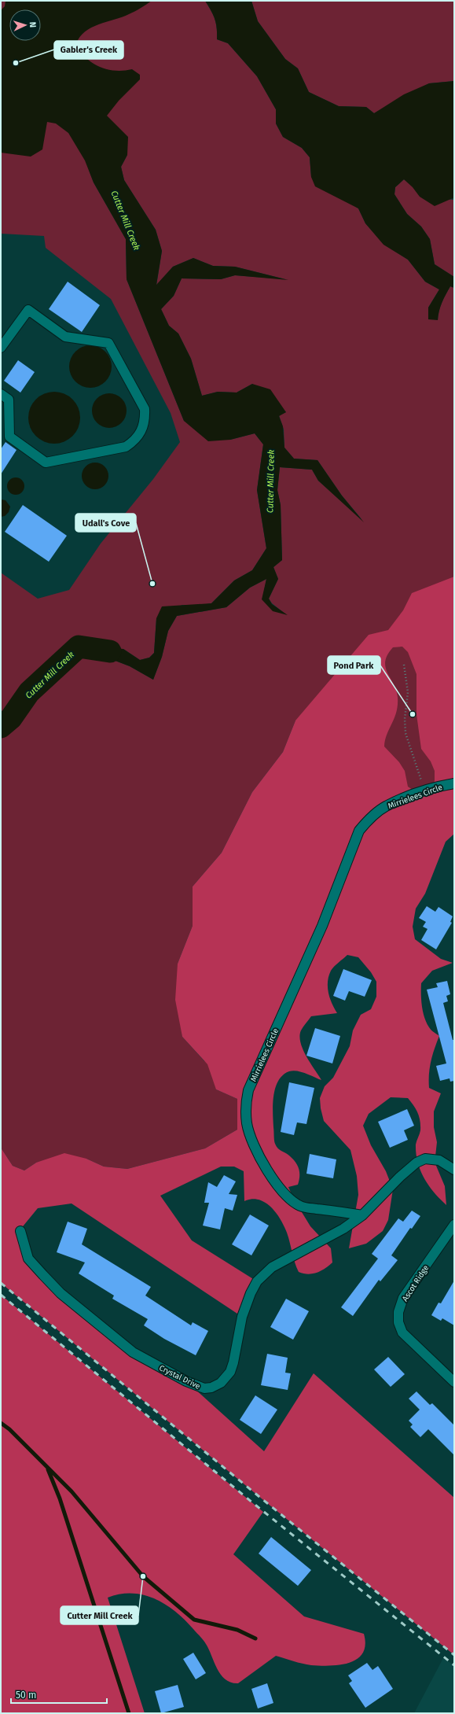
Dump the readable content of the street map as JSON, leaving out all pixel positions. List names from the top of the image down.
{
  "streets": {
    "street": ["Mirrielees Circle", "Ascot Ridge", "Crystal Drive"]
  },
  "crossings": [
    ["Mirrielees Circle", "Crystal Drive"]
  ],
  "water": ["Cutter Mill Creek"],
  "places": [
    "Gabler's Creek",
    "Udall's Cove",
    "Pond Park",
    "Cutter Mill Creek"
  ],
  "scale_bar": "50 m",
  "north": "right"
}
